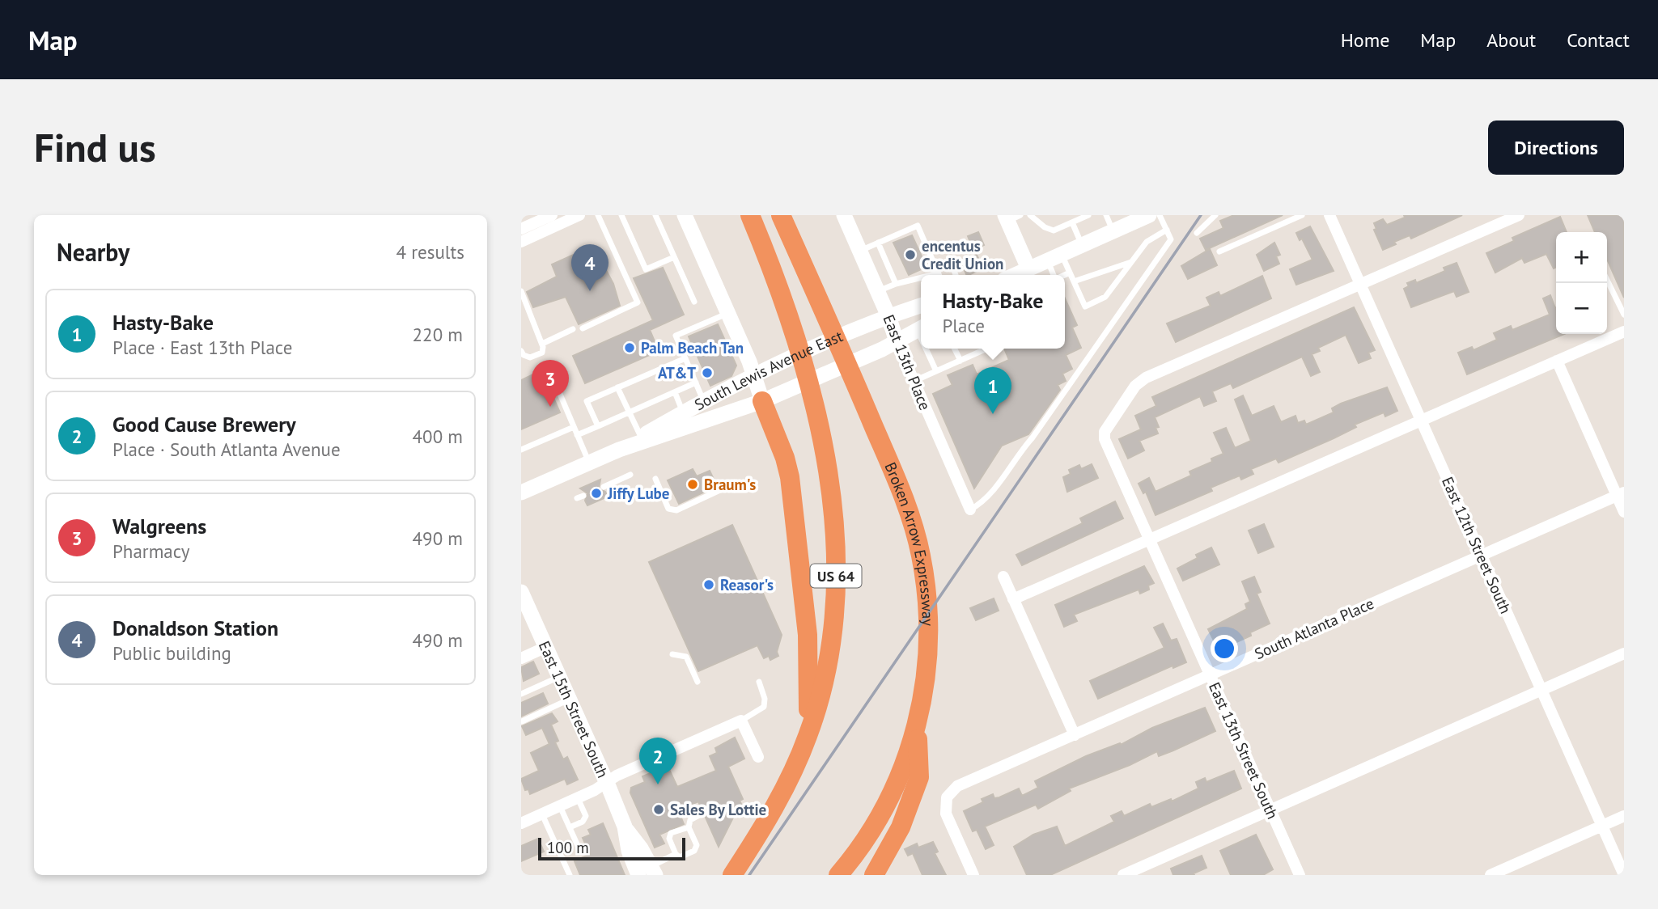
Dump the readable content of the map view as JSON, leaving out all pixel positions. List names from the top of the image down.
{
  "streets": {
    "highway": ["Broken Arrow Expressway", "US 64"],
    "street": [
      "East 13th Place",
      "South Lewis Avenue East",
      "East 12th Street South",
      "South Atlanta Place",
      "East 15th Street South",
      "East 13th Street South"
    ]
  },
  "crossings": [
    ["East 13th Place", "South Lewis Avenue East"],
    ["East 12th Street South", "South Atlanta Place"],
    ["East 12th Street South", "East 13th Street South"],
    ["South Atlanta Place", "East 13th Street South"]
  ],
  "places": [
    "encentus Credit Union",
    "Palm Beach Tan",
    "AT&T",
    "Braum's",
    "Jiffy Lube",
    "Reasor's",
    "Sales By Lottie"
  ],
  "scale_bar": "100 m",
  "page": {
    "header": "Map",
    "nav": [
      "Home",
      "Map",
      "About",
      "Contact"
    ],
    "buttons": "Directions",
    "title": "Find us",
    "heading": ["Nearby", "4 results"],
    "map_buttons": ["+", "−"],
    "pins": [
      "4",
      "3",
      "1",
      "2"
    ],
    "popup": ["Hasty-Bake", "Place"],
    "list": [
      {
        "mark": "1",
        "name": "Hasty-Bake",
        "note": "Place · East 13th Place",
        "value": "220 m"
      },
      {
        "mark": "2",
        "name": "Good Cause Brewery",
        "note": "Place · South Atlanta Avenue",
        "value": "400 m"
      },
      {
        "mark": "3",
        "name": "Walgreens",
        "note": "Pharmacy",
        "value": "490 m"
      },
      {
        "mark": "4",
        "name": "Donaldson Station",
        "note": "Public building",
        "value": "490 m"
      }
    ],
    "scale": "100 m"
  }
}
